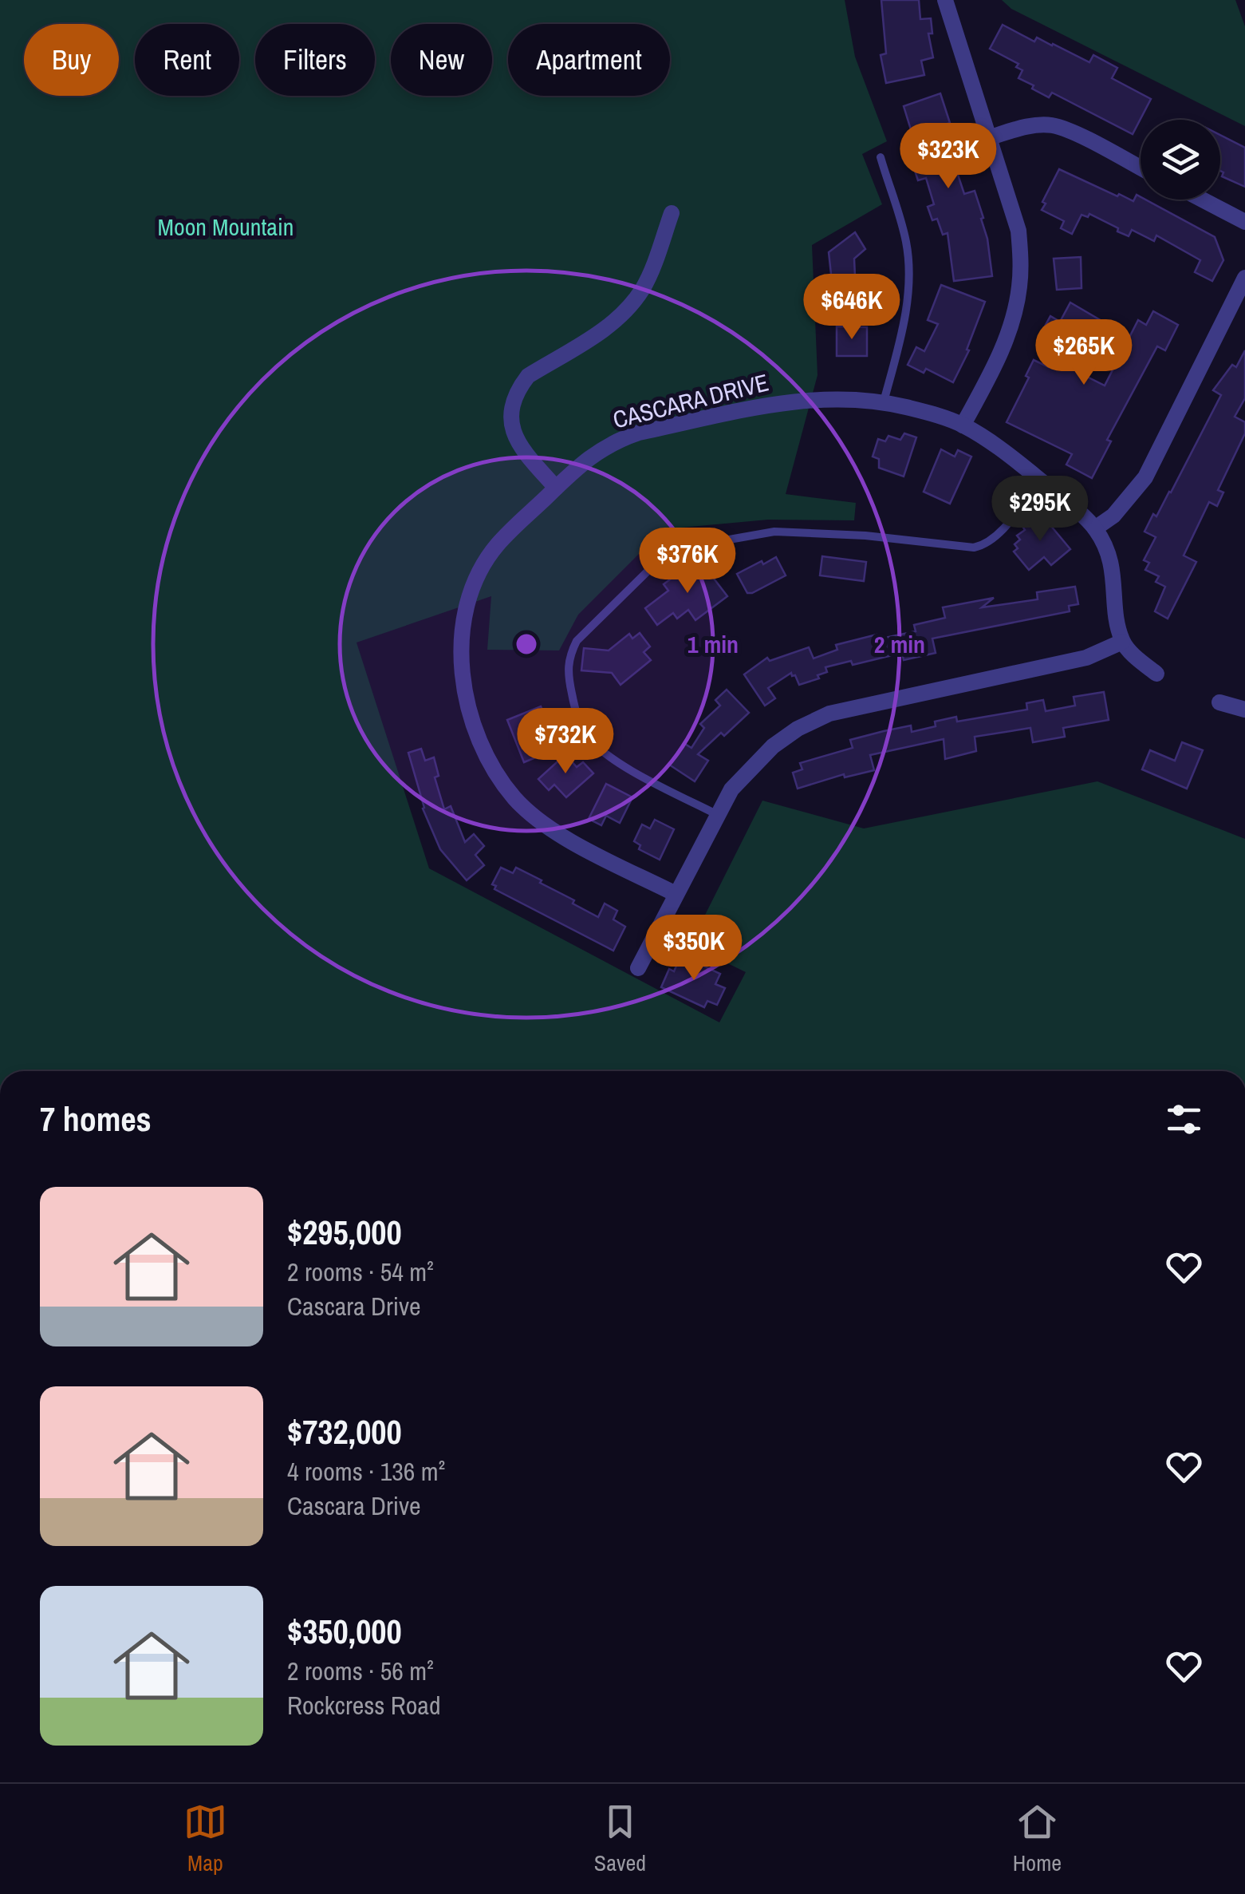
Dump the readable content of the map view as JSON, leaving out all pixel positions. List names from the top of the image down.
{
  "streets": {
    "street": ["CASCARA DRIVE"]
  },
  "parks": ["Moon Mountain"],
  "page": {
    "chip": [
      "Buy",
      "Rent",
      "Filters",
      "New",
      "Apartment"
    ],
    "price": [
      "$323K",
      "$646K",
      "$265K",
      "$295K",
      "$376K",
      "$732K",
      "$350K"
    ],
    "heading": "7 homes",
    "list": [
      {
        "name": "$295,000",
        "note": "2 rooms · 54 m² · Cascara Drive"
      },
      {
        "name": "$732,000",
        "note": "4 rooms · 136 m² · Cascara Drive"
      },
      {
        "name": "$350,000",
        "note": "2 rooms · 56 m² · Rockcress Road"
      }
    ],
    "tabs": ["Map", "Saved", "Home"]
  },
  "rings": ["1 min", "2 min"]
}
